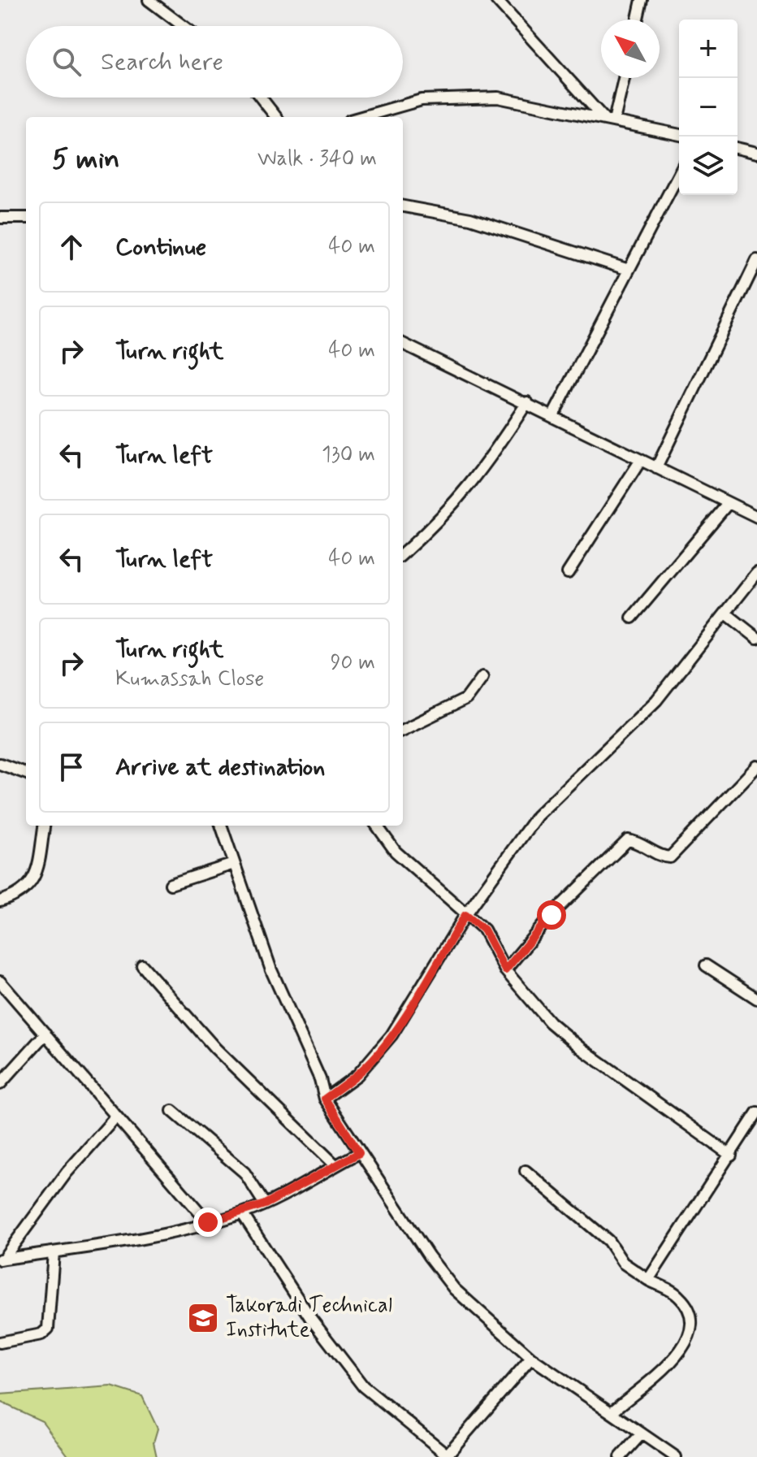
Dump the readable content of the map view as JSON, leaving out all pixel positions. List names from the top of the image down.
{
  "places": {
    "school or university": ["Takoradi Technical Institute"]
  },
  "north": "top left",
  "page": {
    "map_buttons": ["+", "−"],
    "search": "Search here",
    "heading": ["5 min", "Walk · 340 m"],
    "list": [
      ["Continue", "40 m"],
      ["Turn right", "40 m"],
      ["Turn left", "130 m"],
      ["Turn left", "40 m"],
      ["Turn right", "Kumassah Close", "90 m"],
      "Arrive at destination"
    ]
  }
}
